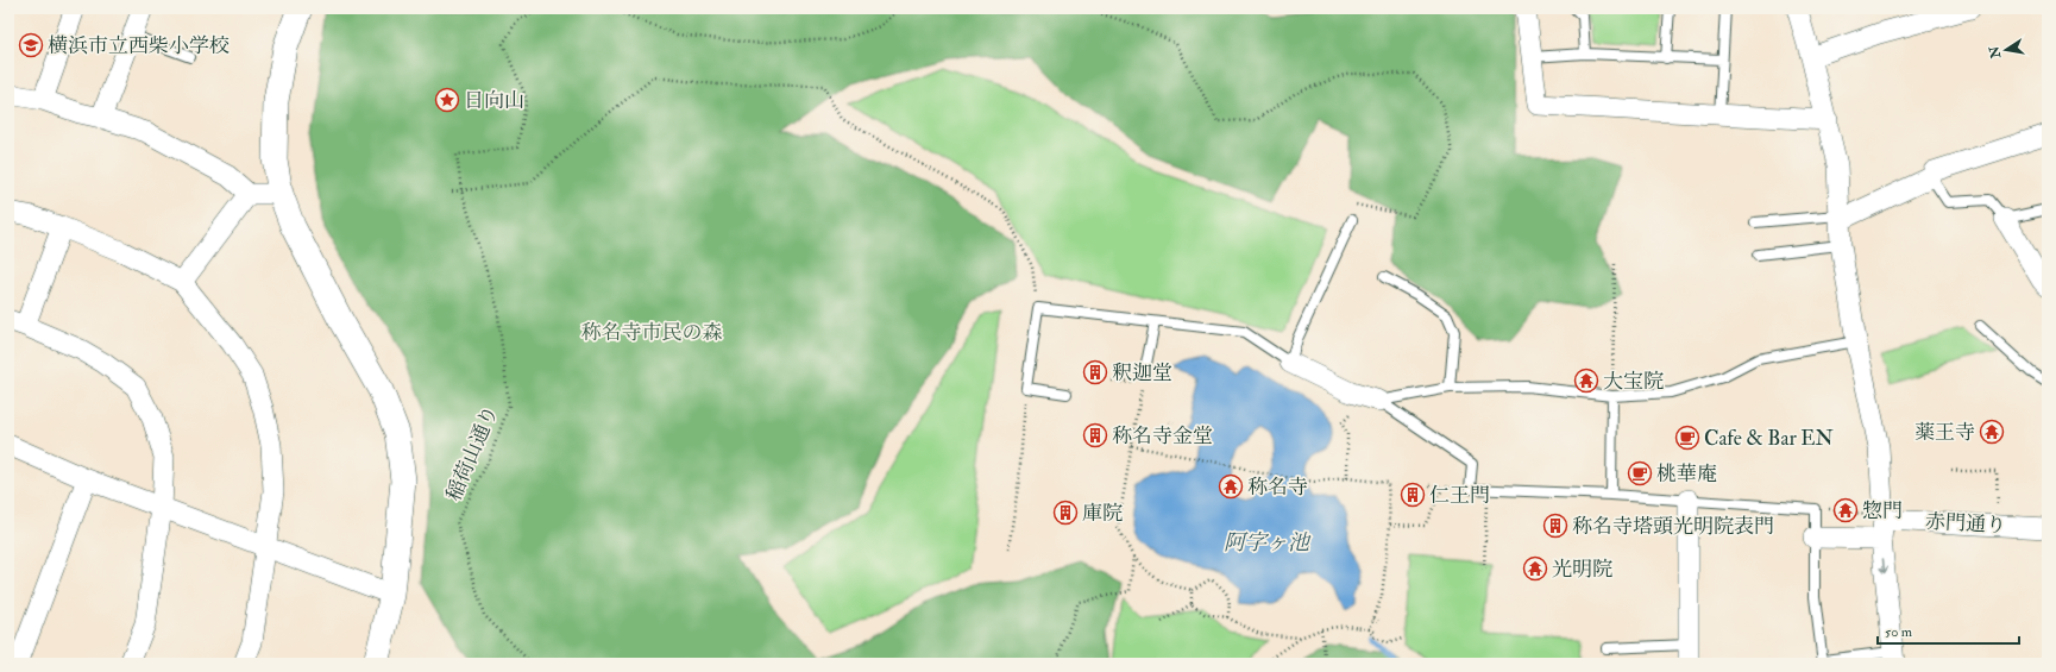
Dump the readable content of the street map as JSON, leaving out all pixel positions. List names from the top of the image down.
{
  "streets": {
    "street": ["赤門通り"],
    "path": ["稲荷山通り"]
  },
  "water": ["阿字ヶ池"],
  "parks": ["称名寺市民の森"],
  "places": {
    "school or university": ["横浜市立西柴小学校"],
    "place": ["日向山"],
    "building": [
      "釈迦堂",
      "称名寺金堂",
      "仁王門",
      "庫院",
      "称名寺塔頭光明院表門"
    ],
    "temple": [
      "大宝院",
      "薬王寺",
      "称名寺",
      "惣門",
      "光明院"
    ],
    "cafe": ["Cafe & Bar EN", "桃華庵"]
  },
  "scale_bar": "50 m",
  "north": "left"
}
